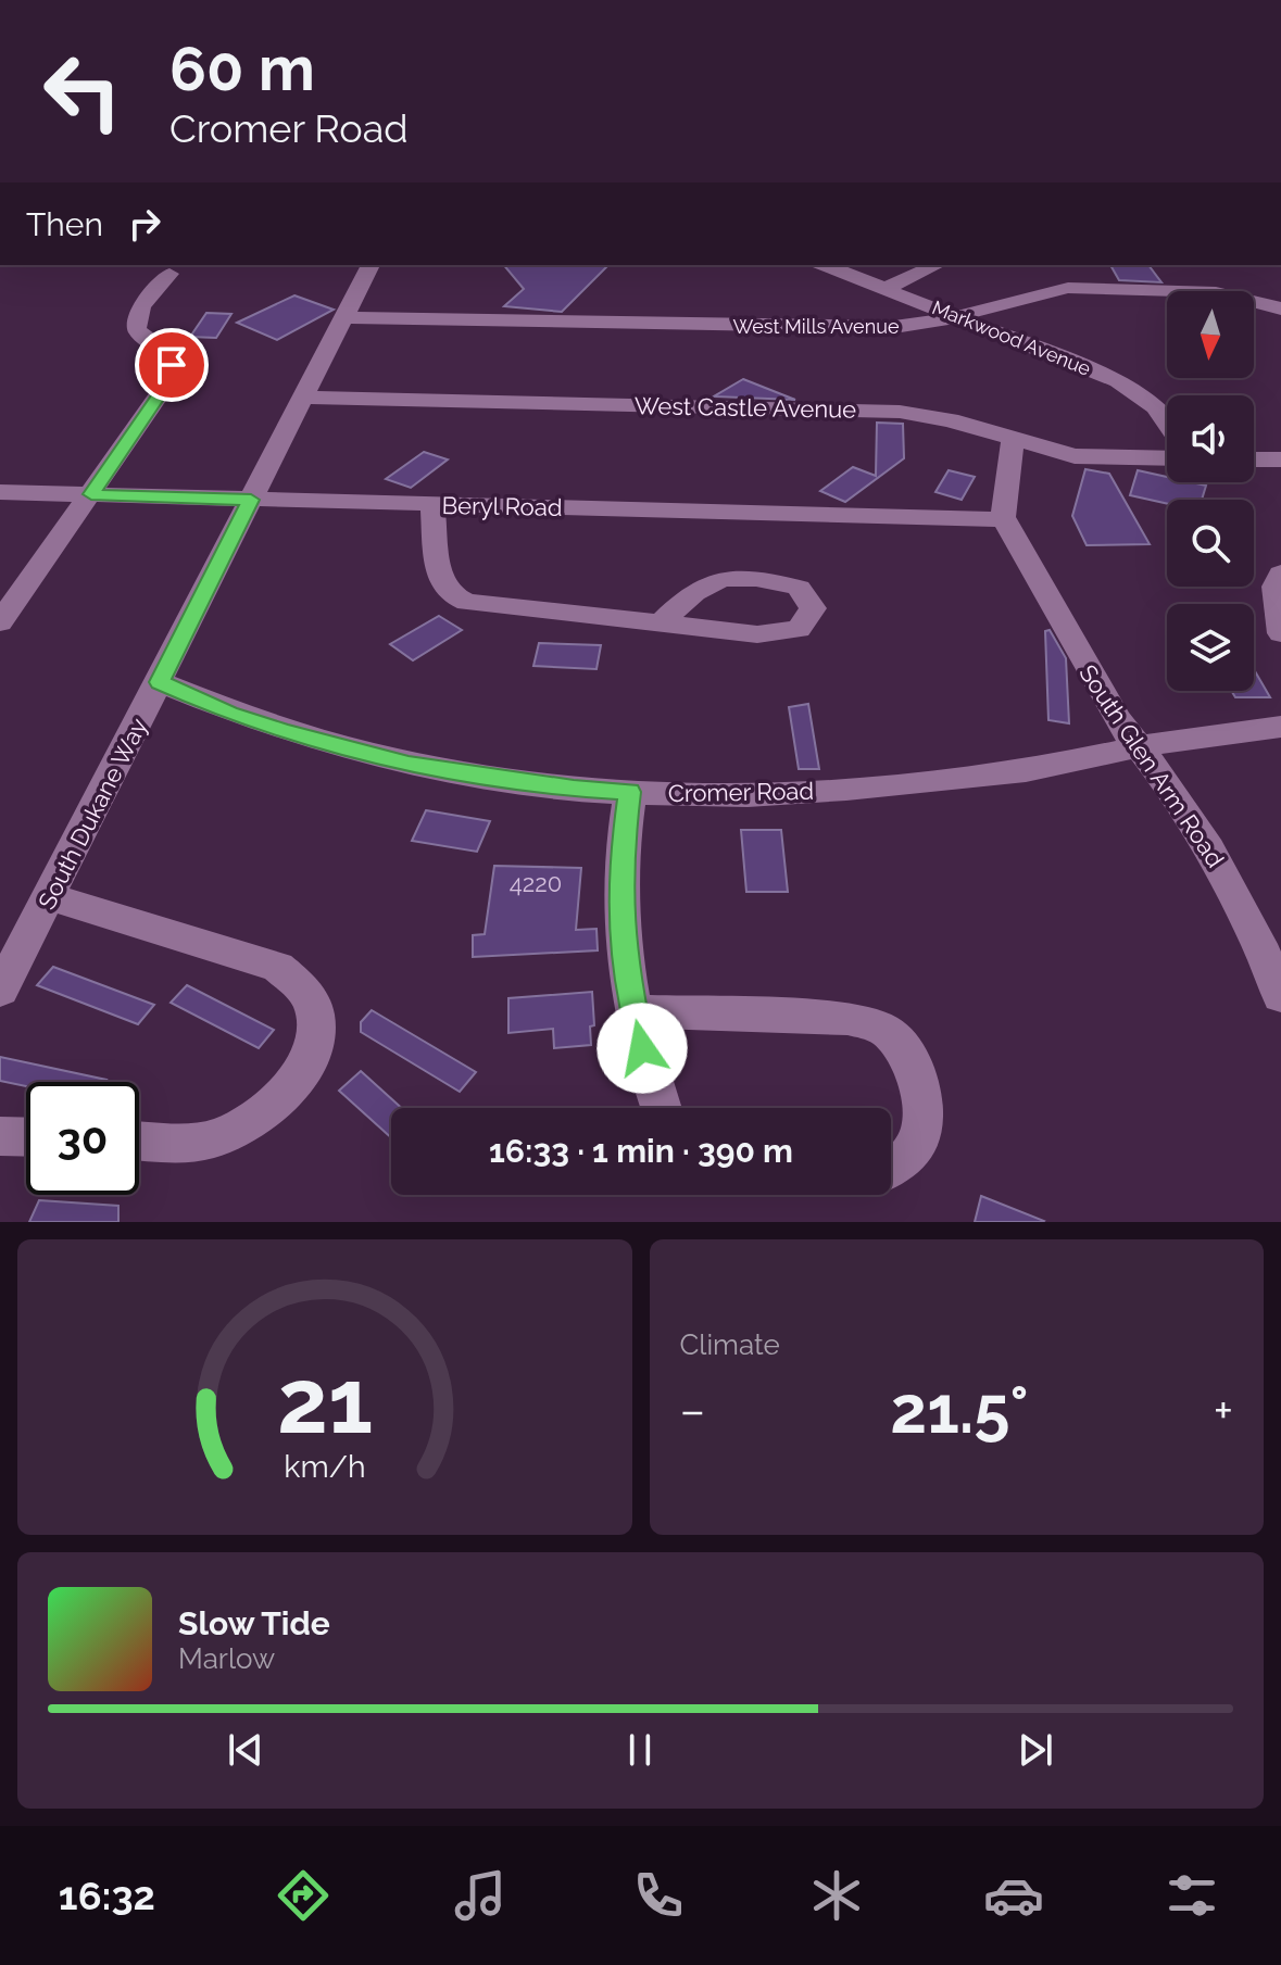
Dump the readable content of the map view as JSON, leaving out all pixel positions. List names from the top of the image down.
{
  "streets": {
    "street": [
      "West Mills Avenue",
      "Markwood Avenue",
      "West Castle Avenue",
      "Beryl Road",
      "South Glen Arm Road",
      "Cromer Road",
      "South Dukane Way"
    ]
  },
  "crossings": [
    ["West Mills Avenue", "Markwood Avenue"],
    ["West Mills Avenue", "South Dukane Way"],
    ["West Castle Avenue", "South Dukane Way"],
    ["Beryl Road", "South Glen Arm Road"],
    ["Beryl Road", "South Dukane Way"],
    ["South Glen Arm Road", "Cromer Road"],
    ["Cromer Road", "South Dukane Way"]
  ],
  "house_numbers": ["4220"],
  "north": "bottom",
  "page": {
    "turn": ["60 m", "Cromer Road"],
    "then": "Then",
    "limit": "30",
    "trip": "16:33 · 1 min · 390 m",
    "tile": "Climate",
    "heat": ["−", "21.5°", "+"],
    "song": ["Slow Tide", "Marlow"],
    "tabs": "16:32",
    "gauge": ["21", "km/h"]
  }
}
